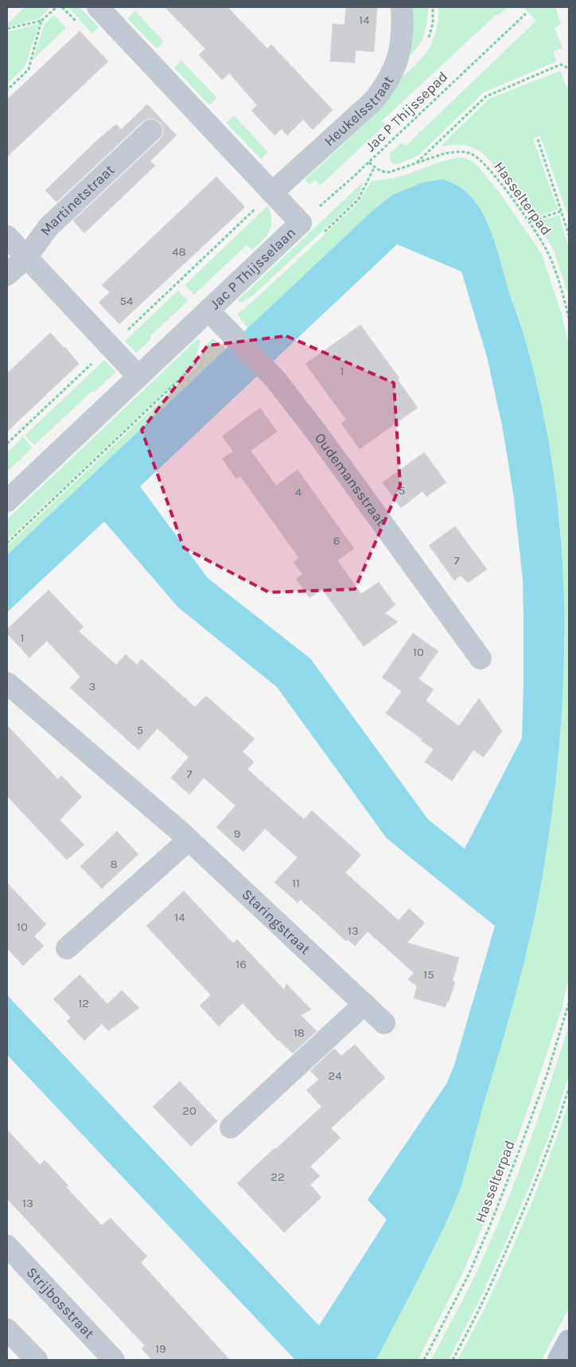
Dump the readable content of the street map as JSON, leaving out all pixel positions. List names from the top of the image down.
{
  "streets": {
    "street": [
      "Heukelsstraat",
      "Martinetstraat",
      "Jac P Thijsselaan",
      "Oudemansstraat",
      "Staringstraat",
      "Strijbosstraat"
    ],
    "path": ["Jac P Thijssepad", "Hasselterpad"]
  },
  "crossings": [
    ["Heukelsstraat", "Jac P Thijsselaan"],
    ["Jac P Thijssepad", "Hasselterpad"],
    ["Jac P Thijssepad", "Jac P Thijsselaan"],
    ["Jac P Thijsselaan", "Oudemansstraat"]
  ],
  "house_numbers": [
    "14",
    "48",
    "54",
    "1",
    "5",
    "4",
    "6",
    "7",
    "1",
    "10",
    "3",
    "5",
    "7",
    "9",
    "8",
    "11",
    "14",
    "10",
    "13",
    "16",
    "15",
    "12",
    "18",
    "24",
    "20",
    "22",
    "13",
    "19"
  ]
}
